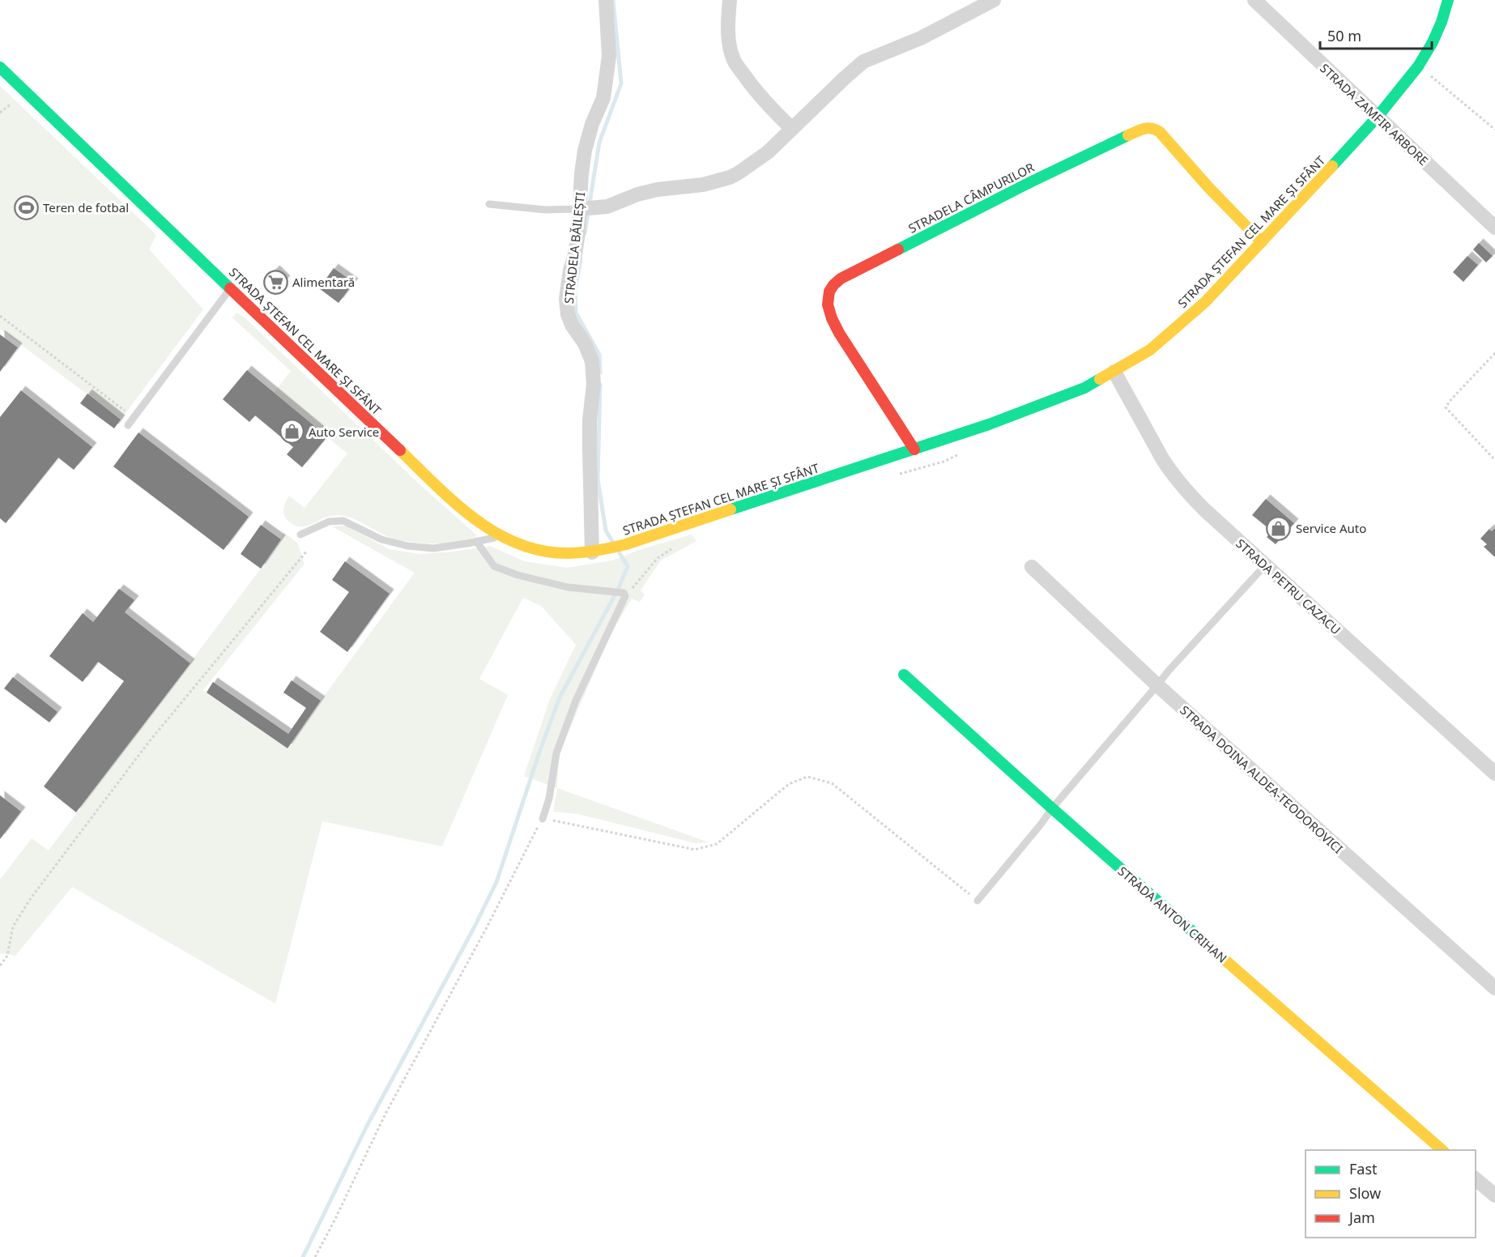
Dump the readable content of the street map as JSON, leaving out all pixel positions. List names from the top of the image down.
{
  "streets": {
    "main road": ["STRADELA CÂMPURILOR", "STRADA ȘTEFAN CEL MARE ȘI SFÂNT", "STRADA ANTON CRIHAN"],
    "street": [
      "STRADA ZAMFIR ARBORE",
      "STRADELA BĂILEȘTI",
      "STRADA PETRU CAZACU",
      "STRADA DOINA ALDEA-TEODOROVICI"
    ]
  },
  "crossings": [
    ["STRADA ZAMFIR ARBORE", "STRADA ȘTEFAN CEL MARE ȘI SFÂNT"],
    ["STRADELA CÂMPURILOR", "STRADA ȘTEFAN CEL MARE ȘI SFÂNT"],
    ["STRADA ȘTEFAN CEL MARE ȘI SFÂNT", "STRADELA BĂILEȘTI"],
    ["STRADA ȘTEFAN CEL MARE ȘI SFÂNT", "STRADA PETRU CAZACU"]
  ],
  "places": {
    "sports": ["Teren de fotbal"],
    "supermarket": ["Alimentară"],
    "shop": ["Auto Service", "Service Auto"]
  },
  "legend": ["Fast", "Slow", "Jam"],
  "scale_bar": "50 m"
}
